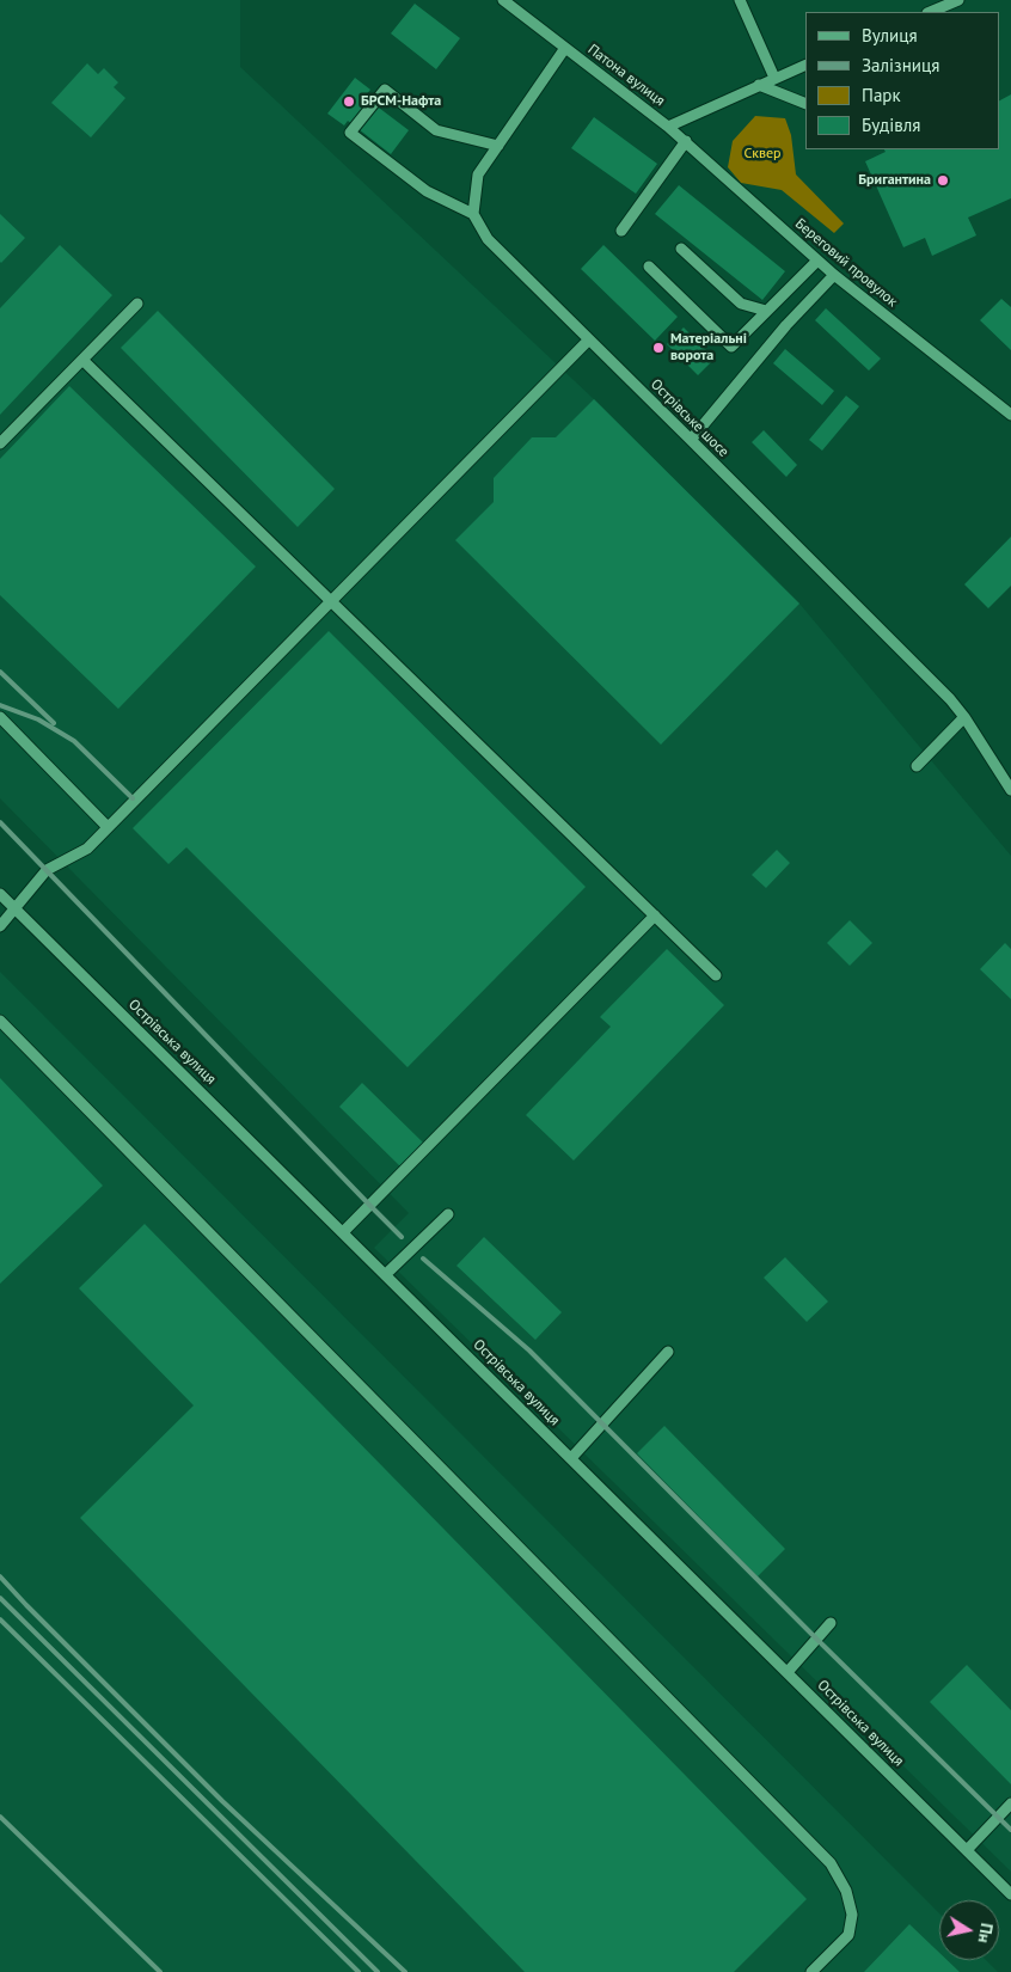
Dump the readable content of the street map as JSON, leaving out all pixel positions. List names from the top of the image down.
{
  "streets": {
    "street": [
      "Патона вулиця",
      "Береговий провулок",
      "Острівське шосе",
      "Острівська вулиця"
    ]
  },
  "crossings": [
    ["Патона вулиця", "Береговий провулок"]
  ],
  "parks": ["Сквер"],
  "places": ["БРСМ-Нафта", "Бригантина", "Матеріальні ворота"],
  "legend": [
    "Вулиця",
    "Залізниця",
    "Парк",
    "Будівля"
  ],
  "north": "right"
}
